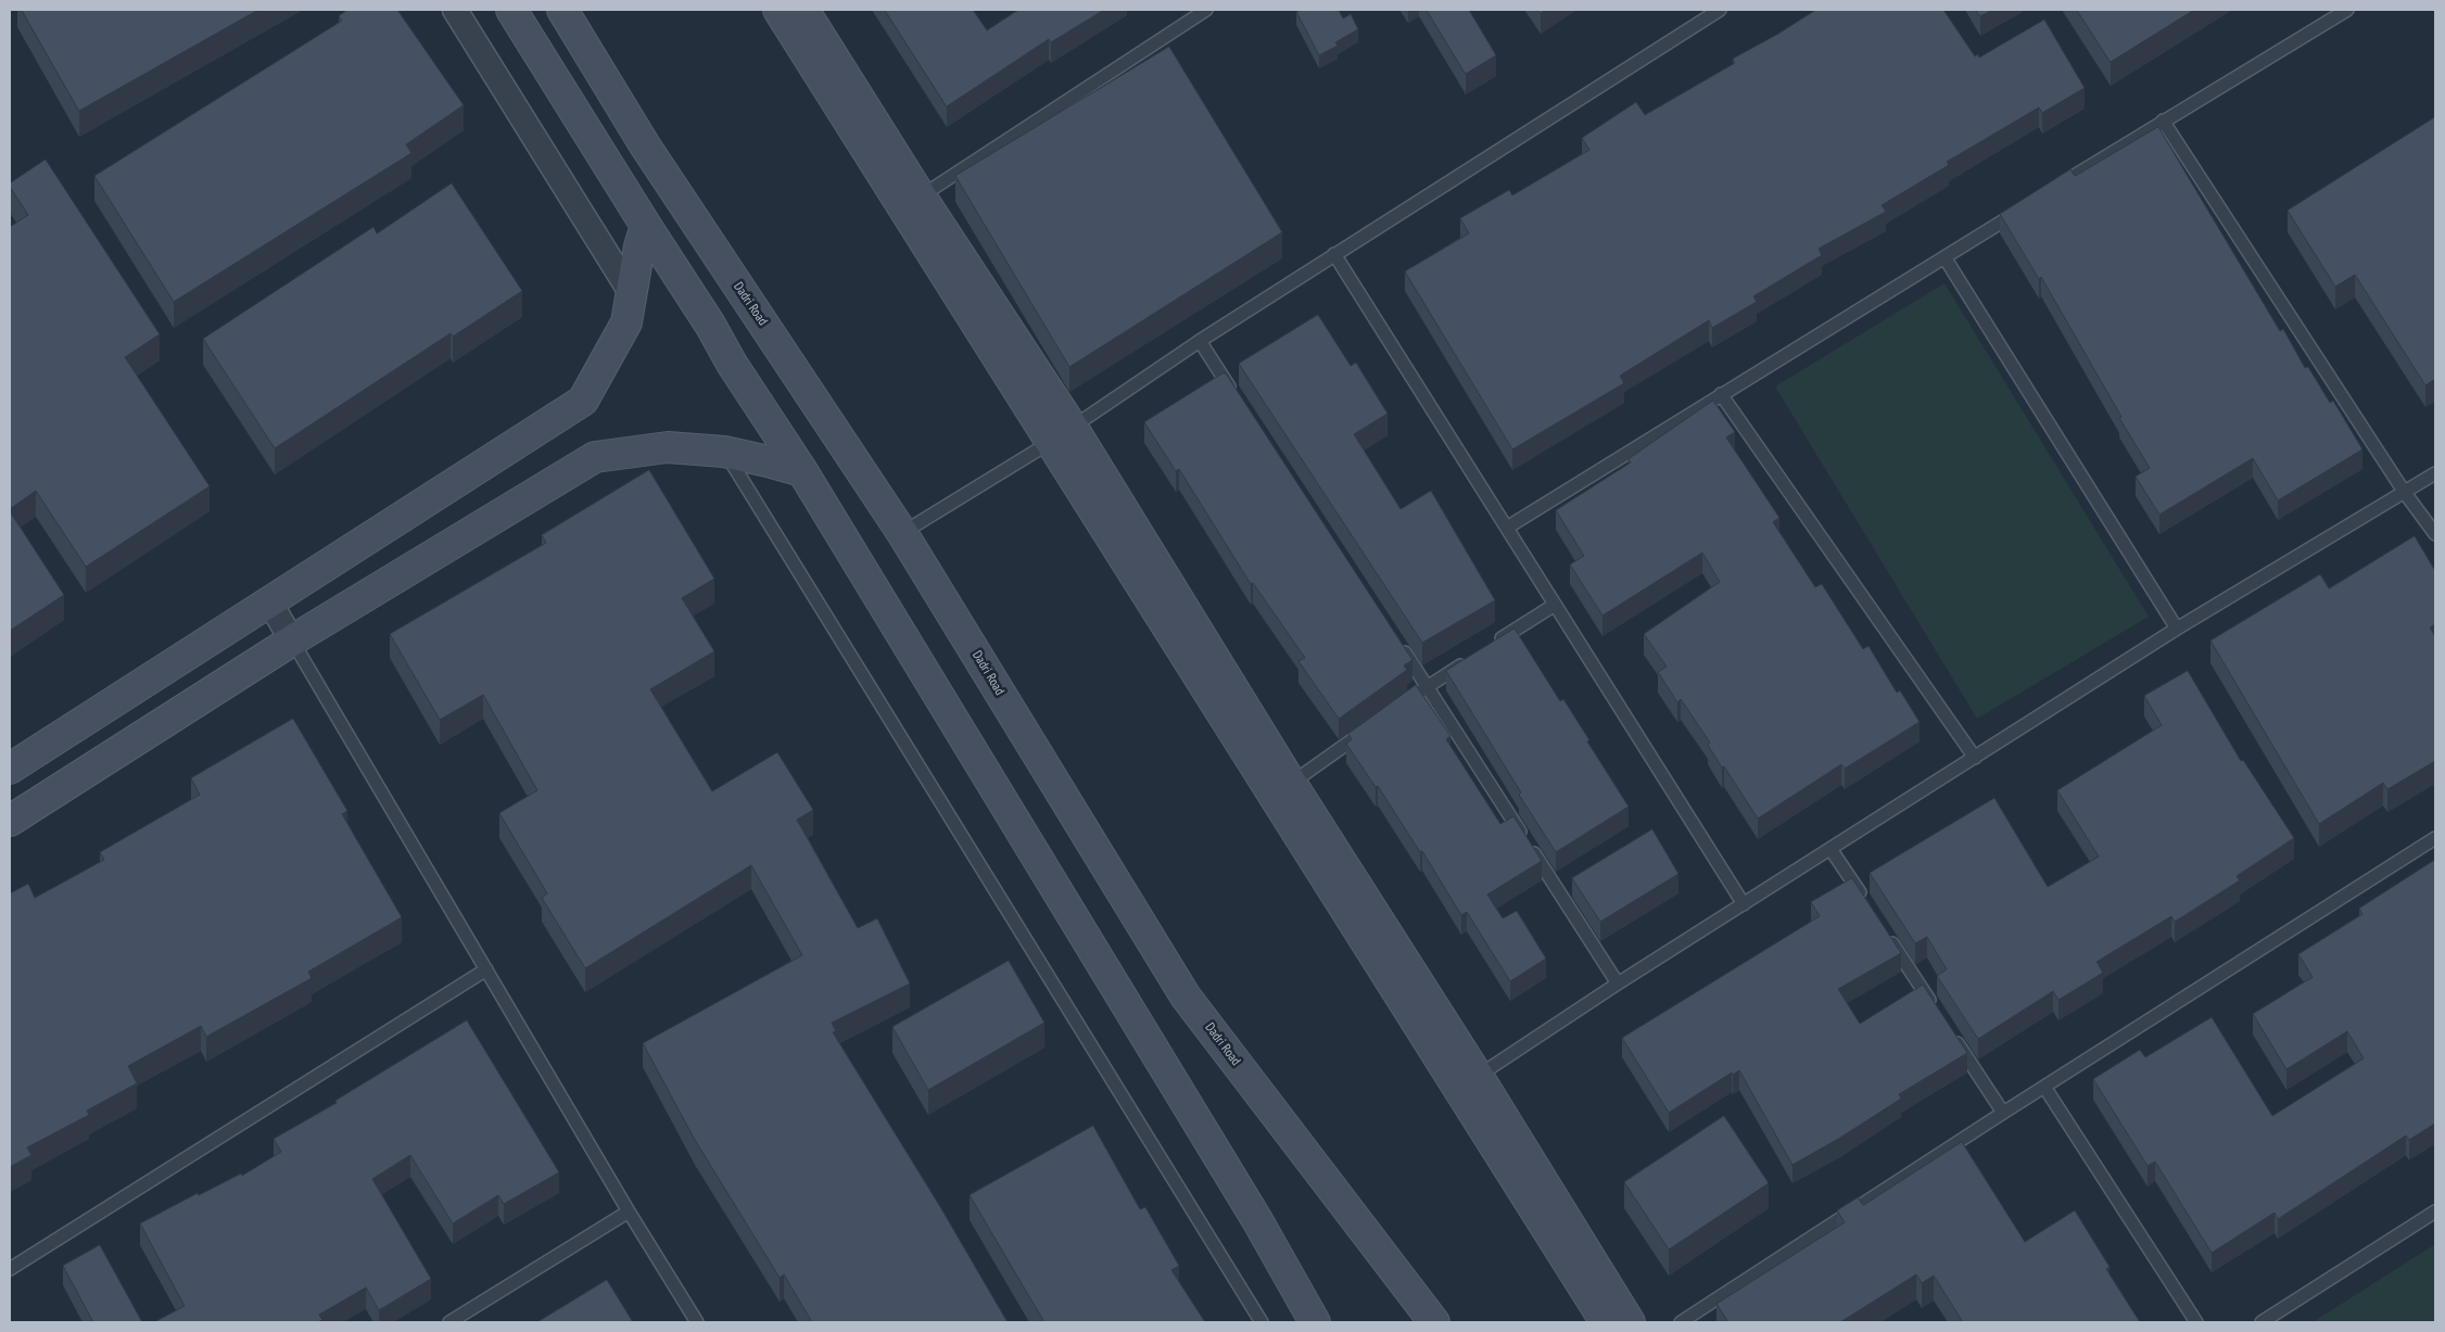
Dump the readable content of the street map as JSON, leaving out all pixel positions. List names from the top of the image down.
{
  "streets": {
    "street": ["Dadri Road"]
  }
}
